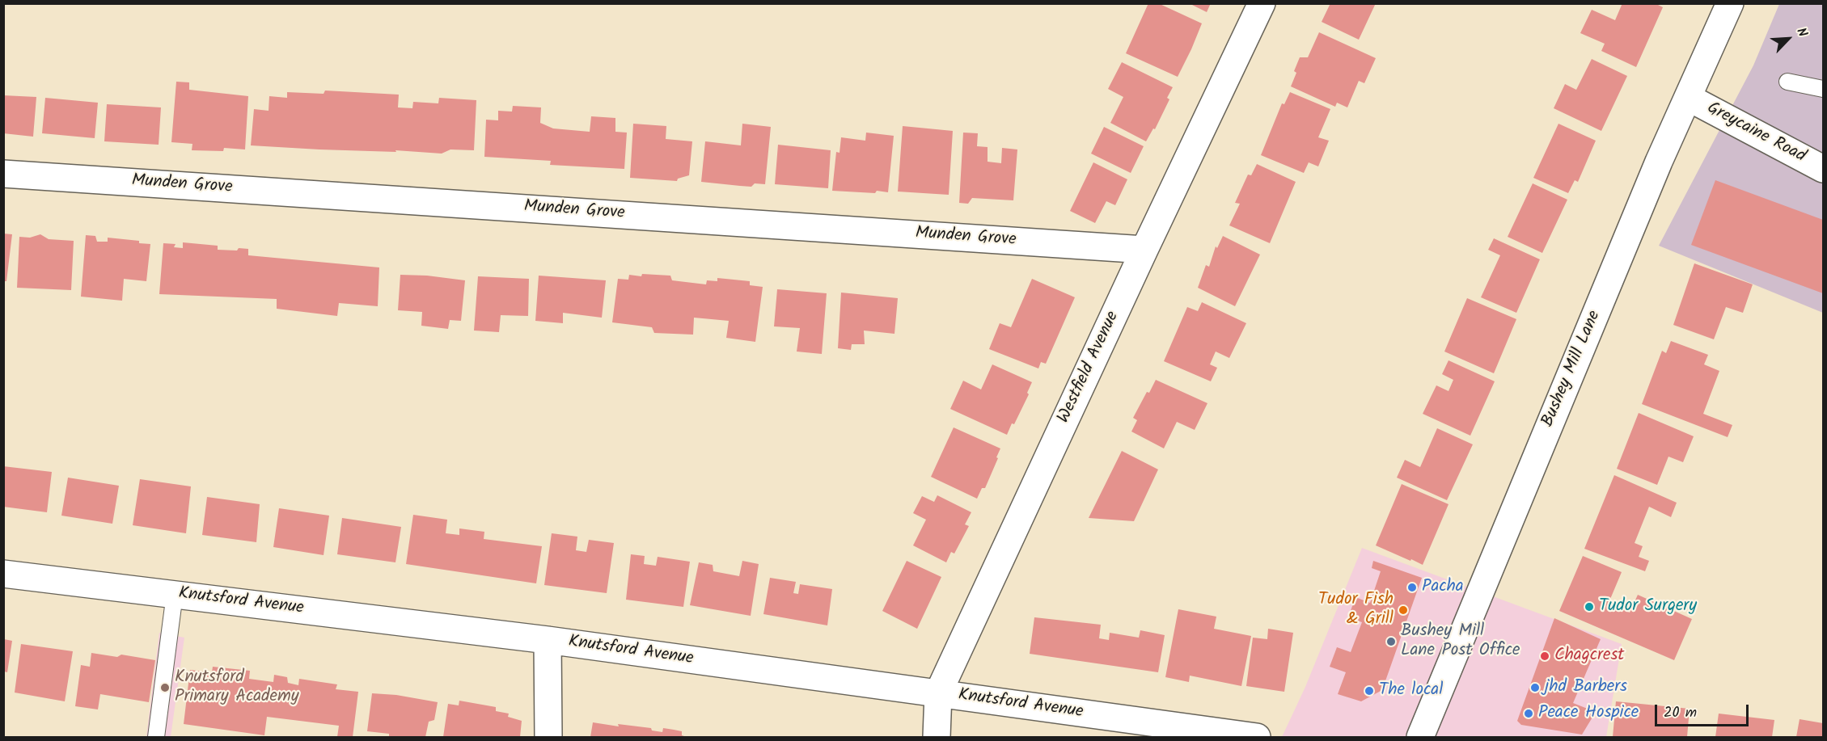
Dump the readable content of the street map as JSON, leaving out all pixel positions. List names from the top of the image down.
{
  "streets": {
    "street": [
      "Greycaine Road",
      "Munden Grove",
      "Westfield Avenue",
      "Bushey Mill Lane",
      "Knutsford Avenue"
    ]
  },
  "crossings": [
    ["Greycaine Road", "Bushey Mill Lane"],
    ["Munden Grove", "Westfield Avenue"],
    ["Westfield Avenue", "Knutsford Avenue"]
  ],
  "places": [
    "Pacha",
    "Tudor Surgery",
    "Tudor Fish & Grill",
    "Bushey Mill Lane Post Office",
    "Chagcrest",
    "Knutsford Primary Academy",
    "jhd Barbers",
    "The local",
    "Peace Hospice"
  ],
  "scale_bar": "20 m",
  "north": "top right"
}
